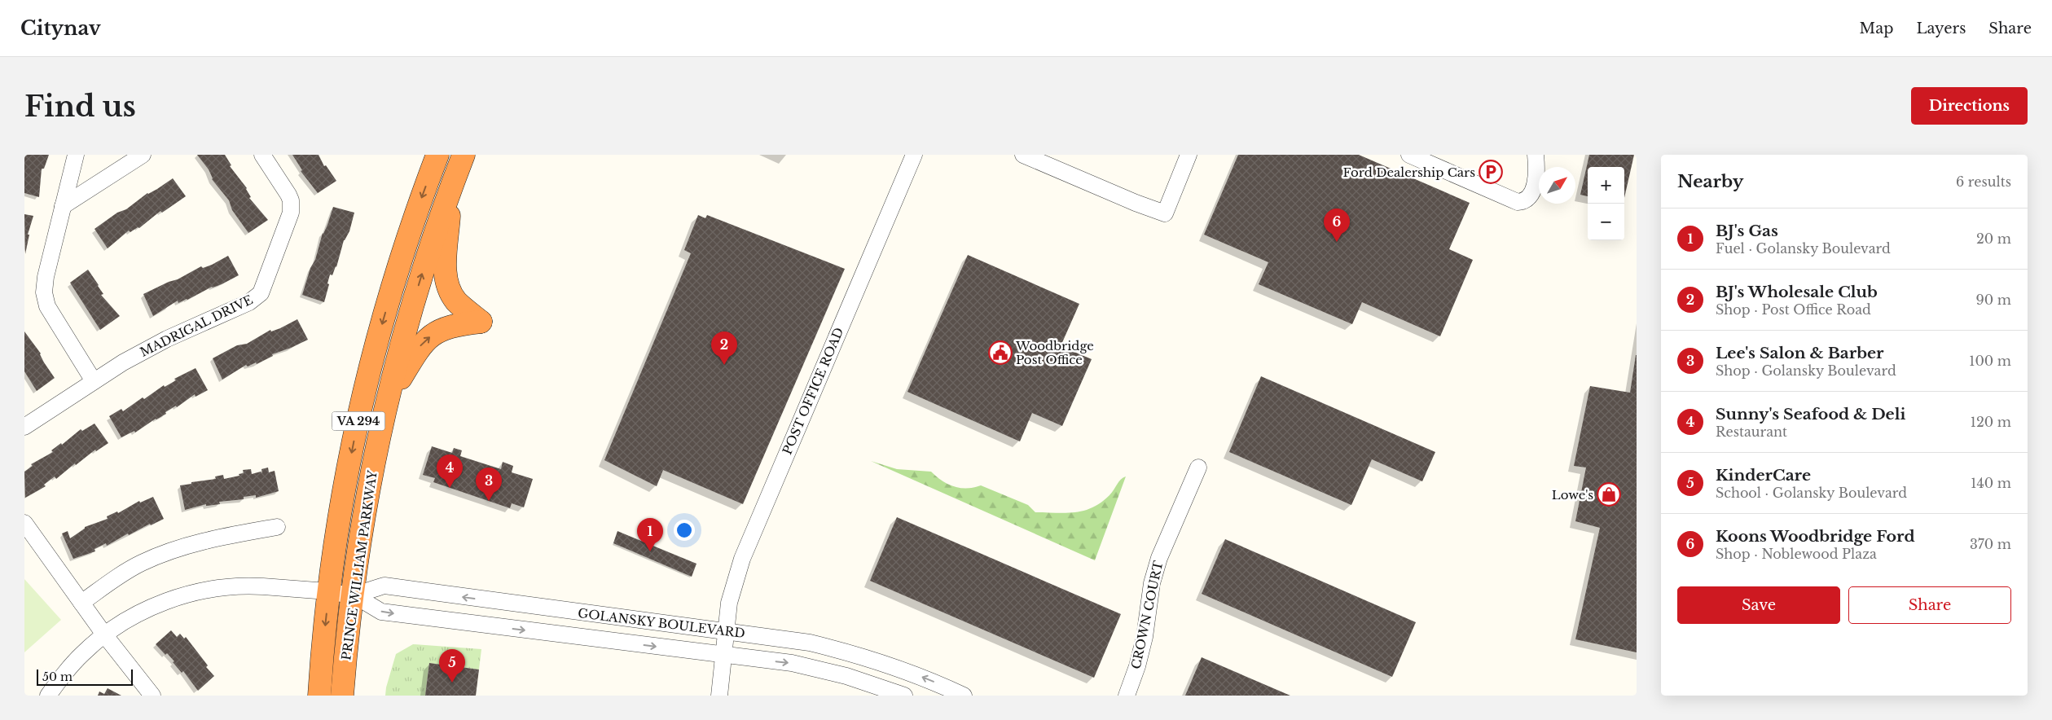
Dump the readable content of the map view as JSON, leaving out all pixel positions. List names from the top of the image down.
{
  "streets": {
    "highway": ["VA 294", "PRINCE WILLIAM PARKWAY"],
    "street": [
      "MADRIGAL DRIVE",
      "POST OFFICE ROAD",
      "CROWN COURT",
      "GOLANSKY BOULEVARD"
    ]
  },
  "crossings": [
    ["POST OFFICE ROAD", "GOLANSKY BOULEVARD"],
    ["PRINCE WILLIAM PARKWAY", "GOLANSKY BOULEVARD"]
  ],
  "places": {
    "parking": ["Ford Dealership Cars"],
    "public building": ["Woodbridge Post Office"],
    "shop": ["Lowe's"]
  },
  "scale_bar": "50 m",
  "north": "top right",
  "page": {
    "header": "Citynav",
    "nav": ["Map", "Layers", "Share"],
    "buttons": [
      "Directions",
      ["Save", "Share"]
    ],
    "title": "Find us",
    "heading": ["Nearby", "6 results"],
    "map_buttons": ["+", "−"],
    "list": [
      {
        "mark": "1",
        "name": "BJ's Gas",
        "note": "Fuel · Golansky Boulevard",
        "value": "20 m"
      },
      {
        "mark": "2",
        "name": "BJ's Wholesale Club",
        "note": "Shop · Post Office Road",
        "value": "90 m"
      },
      {
        "mark": "3",
        "name": "Lee's Salon & Barber",
        "note": "Shop · Golansky Boulevard",
        "value": "100 m"
      },
      {
        "mark": "4",
        "name": "Sunny's Seafood & Deli",
        "note": "Restaurant",
        "value": "120 m"
      },
      {
        "mark": "5",
        "name": "KinderCare",
        "note": "School · Golansky Boulevard",
        "value": "140 m"
      },
      {
        "mark": "6",
        "name": "Koons Woodbridge Ford",
        "note": "Shop · Noblewood Plaza",
        "value": "370 m"
      }
    ],
    "pins": [
      "6",
      "2",
      "4",
      "3",
      "1",
      "5"
    ],
    "scale": "50 m"
  }
}
